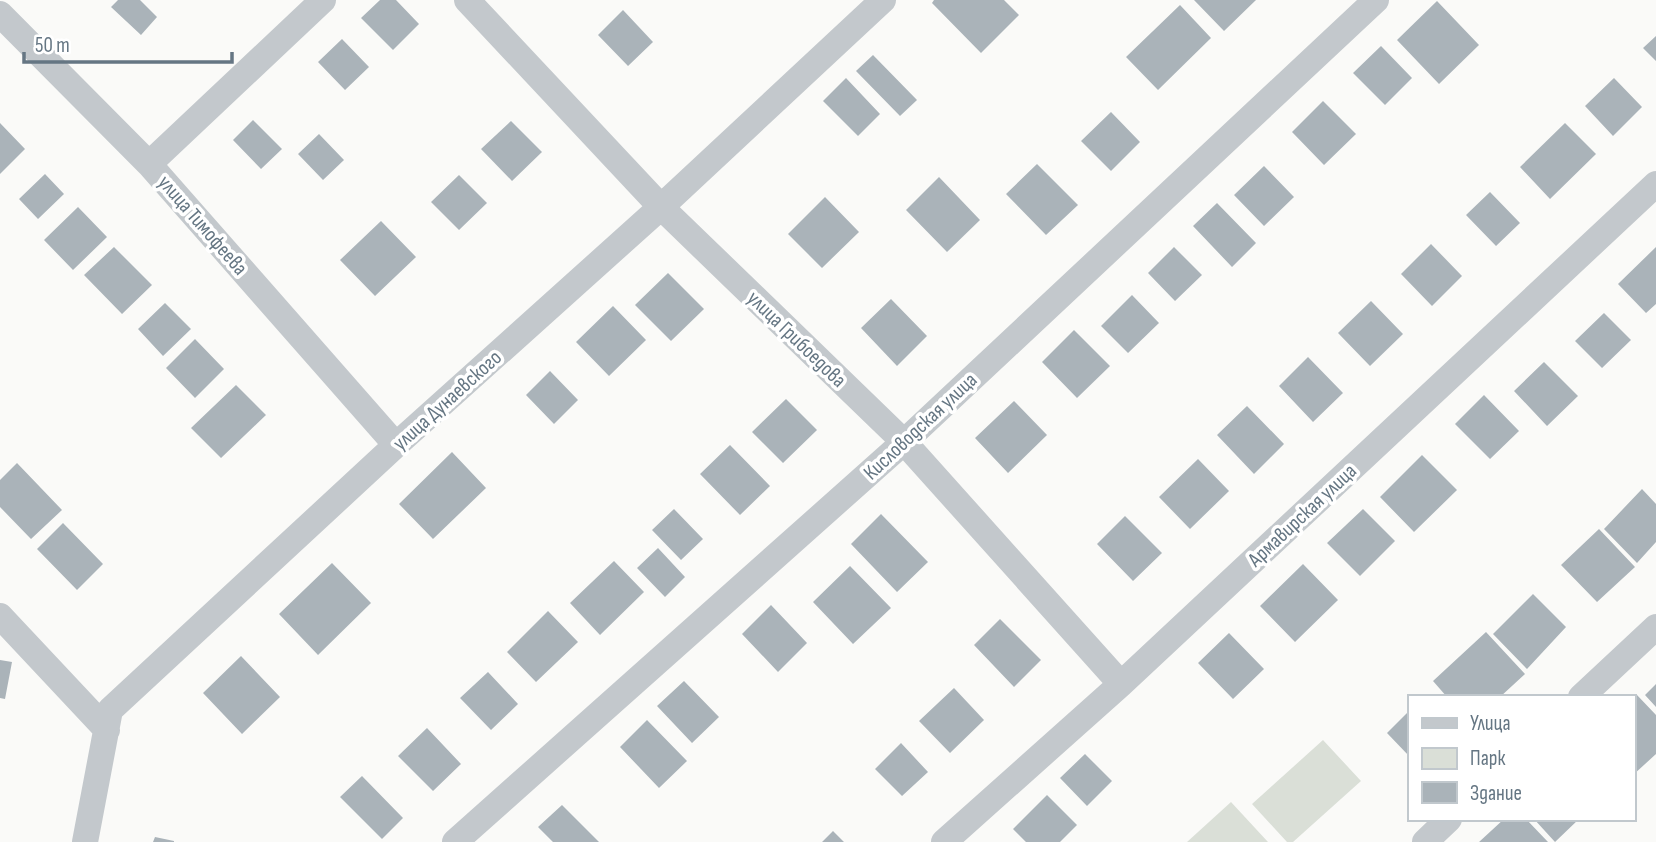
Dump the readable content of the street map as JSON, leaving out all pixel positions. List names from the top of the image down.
{
  "streets": {
    "street": [
      "улица Тимофеева",
      "улица Грибоедова",
      "улица Дунаевского",
      "Кисловодская улица",
      "Армавирская улица"
    ]
  },
  "crossings": [
    ["улица Тимофеева", "улица Дунаевского"],
    ["улица Грибоедова", "улица Дунаевского"],
    ["улица Грибоедова", "Кисловодская улица"],
    ["улица Грибоедова", "Армавирская улица"]
  ],
  "legend": ["Улица", "Парк", "Здание"],
  "scale_bar": "50 m"
}
